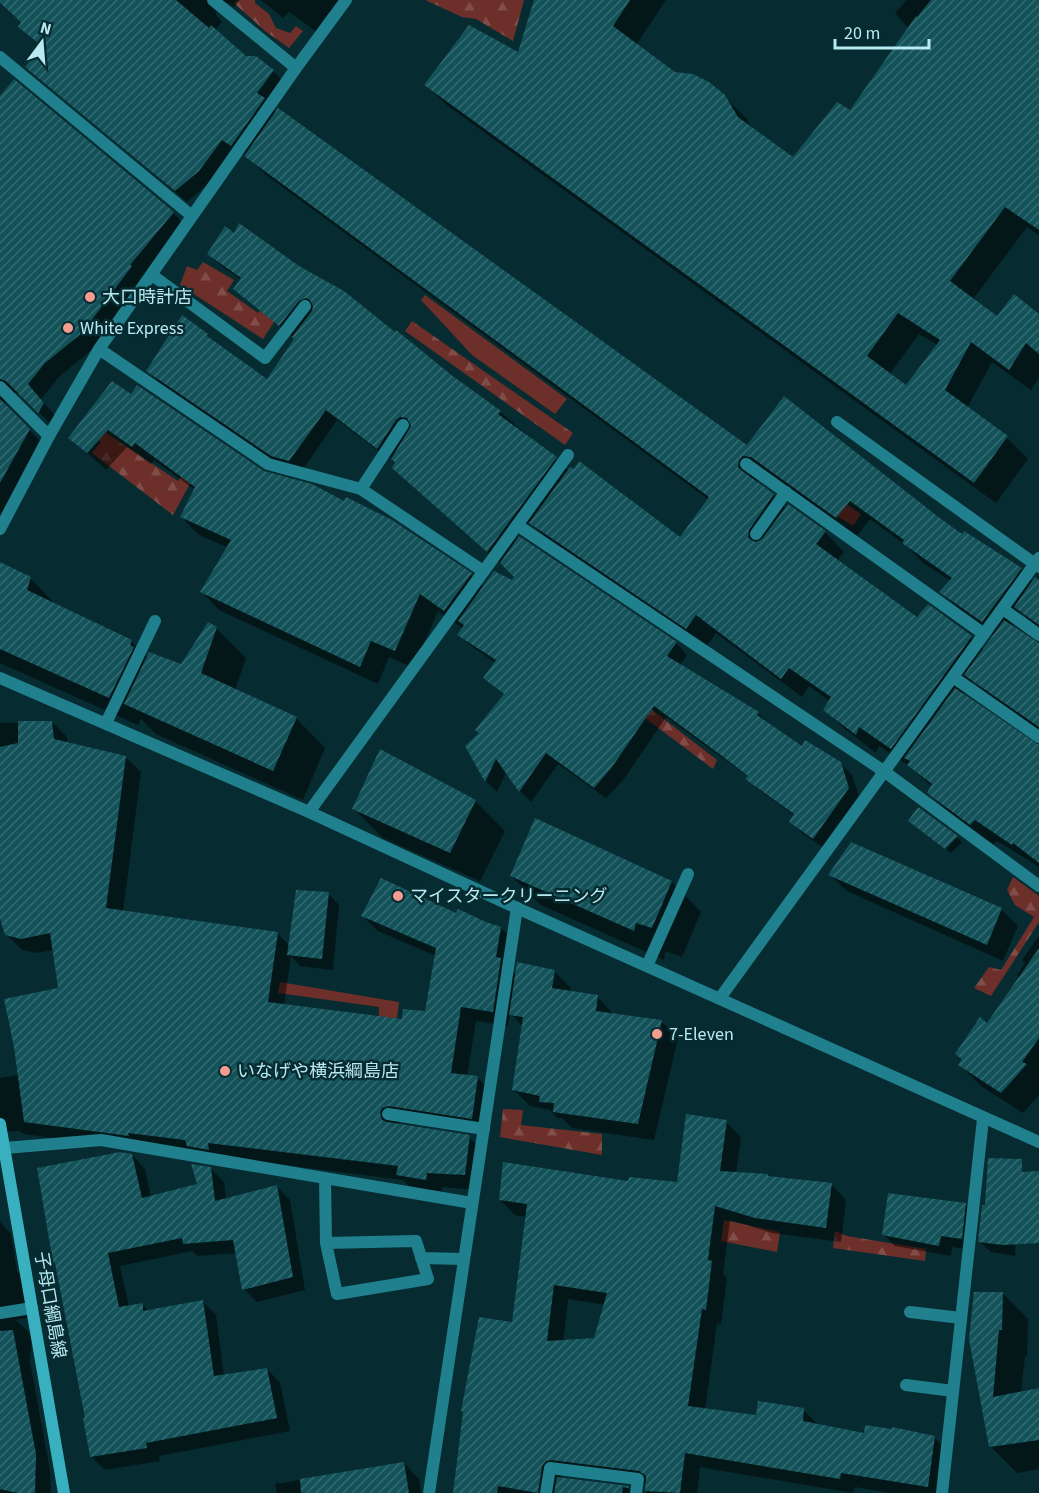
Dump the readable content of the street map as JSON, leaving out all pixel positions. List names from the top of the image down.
{
  "streets": {
    "main road": ["子母口綱島線"]
  },
  "places": [
    "大口時計店",
    "White Express",
    "マイスタークリーニング",
    "7-Eleven",
    "いなげや横浜綱島店"
  ],
  "scale_bar": "20 m",
  "north": "top"
}
